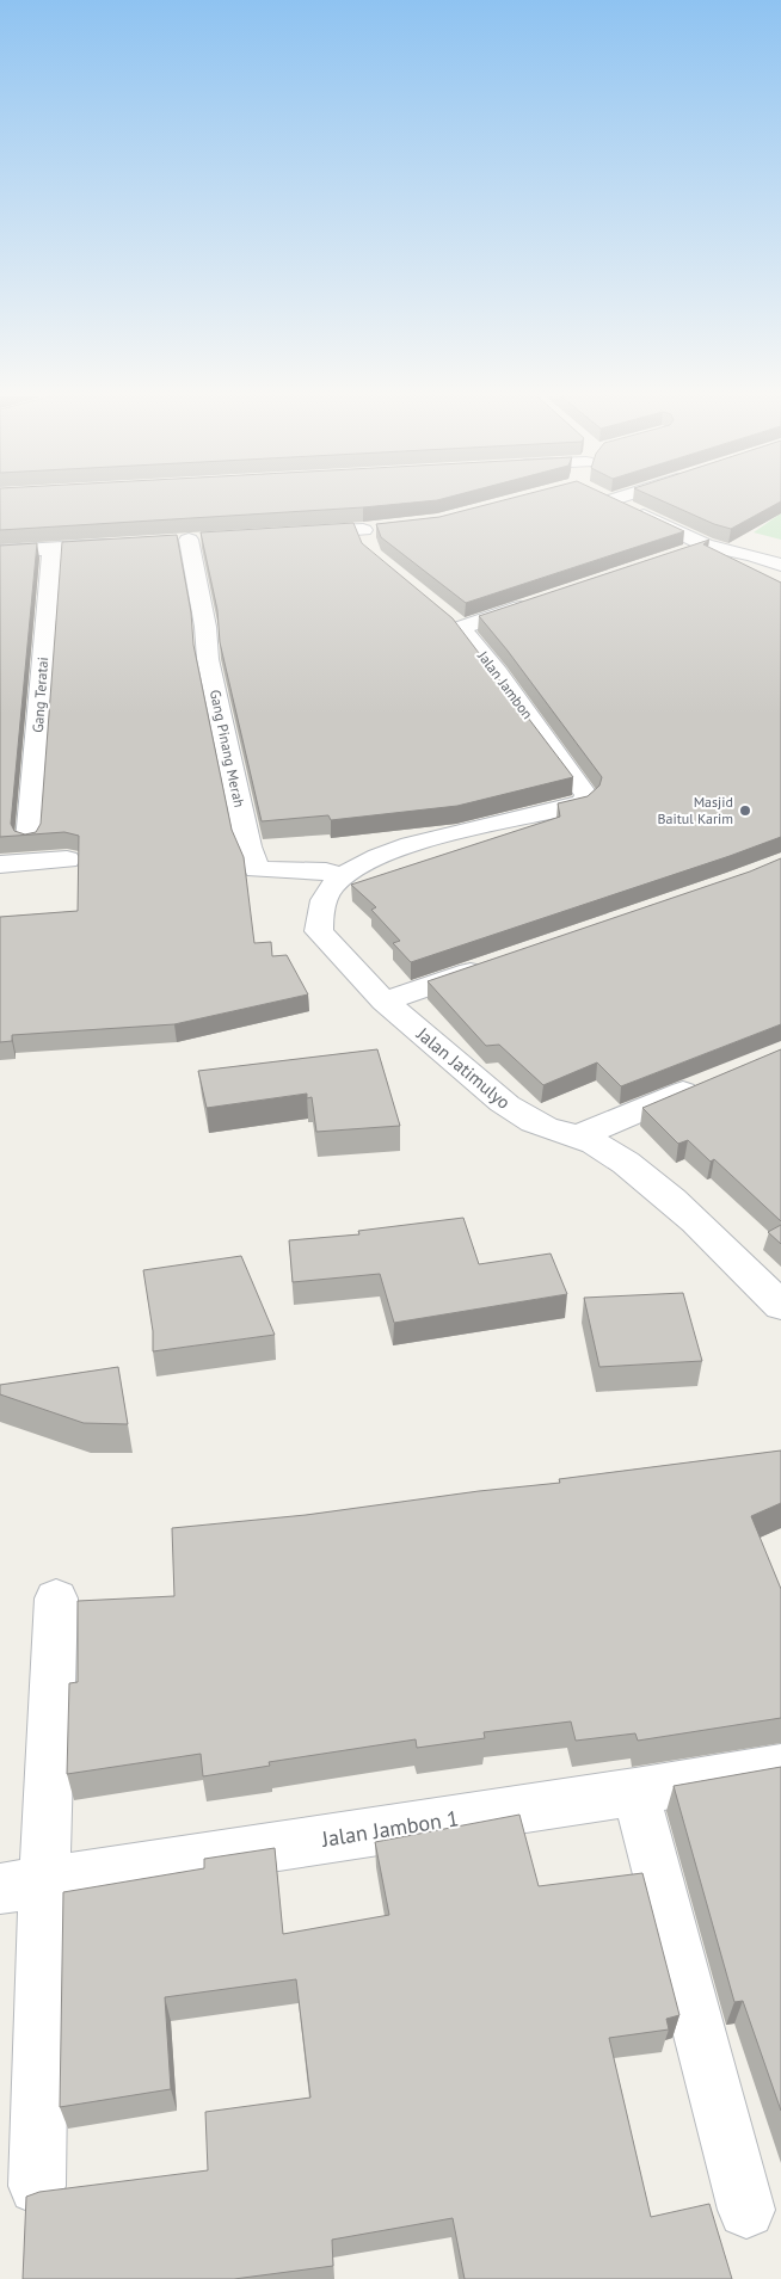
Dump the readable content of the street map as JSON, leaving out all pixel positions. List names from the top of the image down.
{
  "streets": {
    "street": [
      "Jalan Jambon",
      "Gang Teratai",
      "Gang Pinang Merah",
      "Jalan Jatimulyo",
      "Jalan Jambon 1"
    ]
  },
  "crossings": [
    ["Jalan Jambon", "Jalan Jatimulyo"],
    ["Gang Pinang Merah", "Jalan Jatimulyo"]
  ],
  "places": ["Masjid Baitul Karim"]
}
